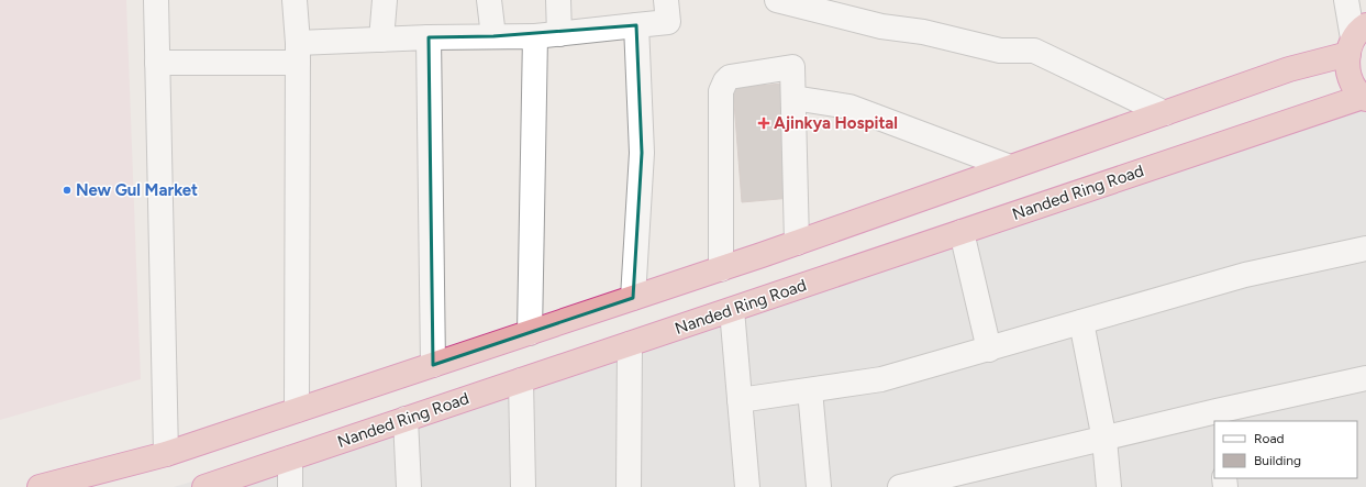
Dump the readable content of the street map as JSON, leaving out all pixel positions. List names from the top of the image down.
{
  "streets": {
    "highway": ["Nanded Ring Road"]
  },
  "places": {
    "health": ["Ajinkya Hospital"],
    "other": ["New Gul Market"]
  },
  "legend": ["Road", "Building"]
}
